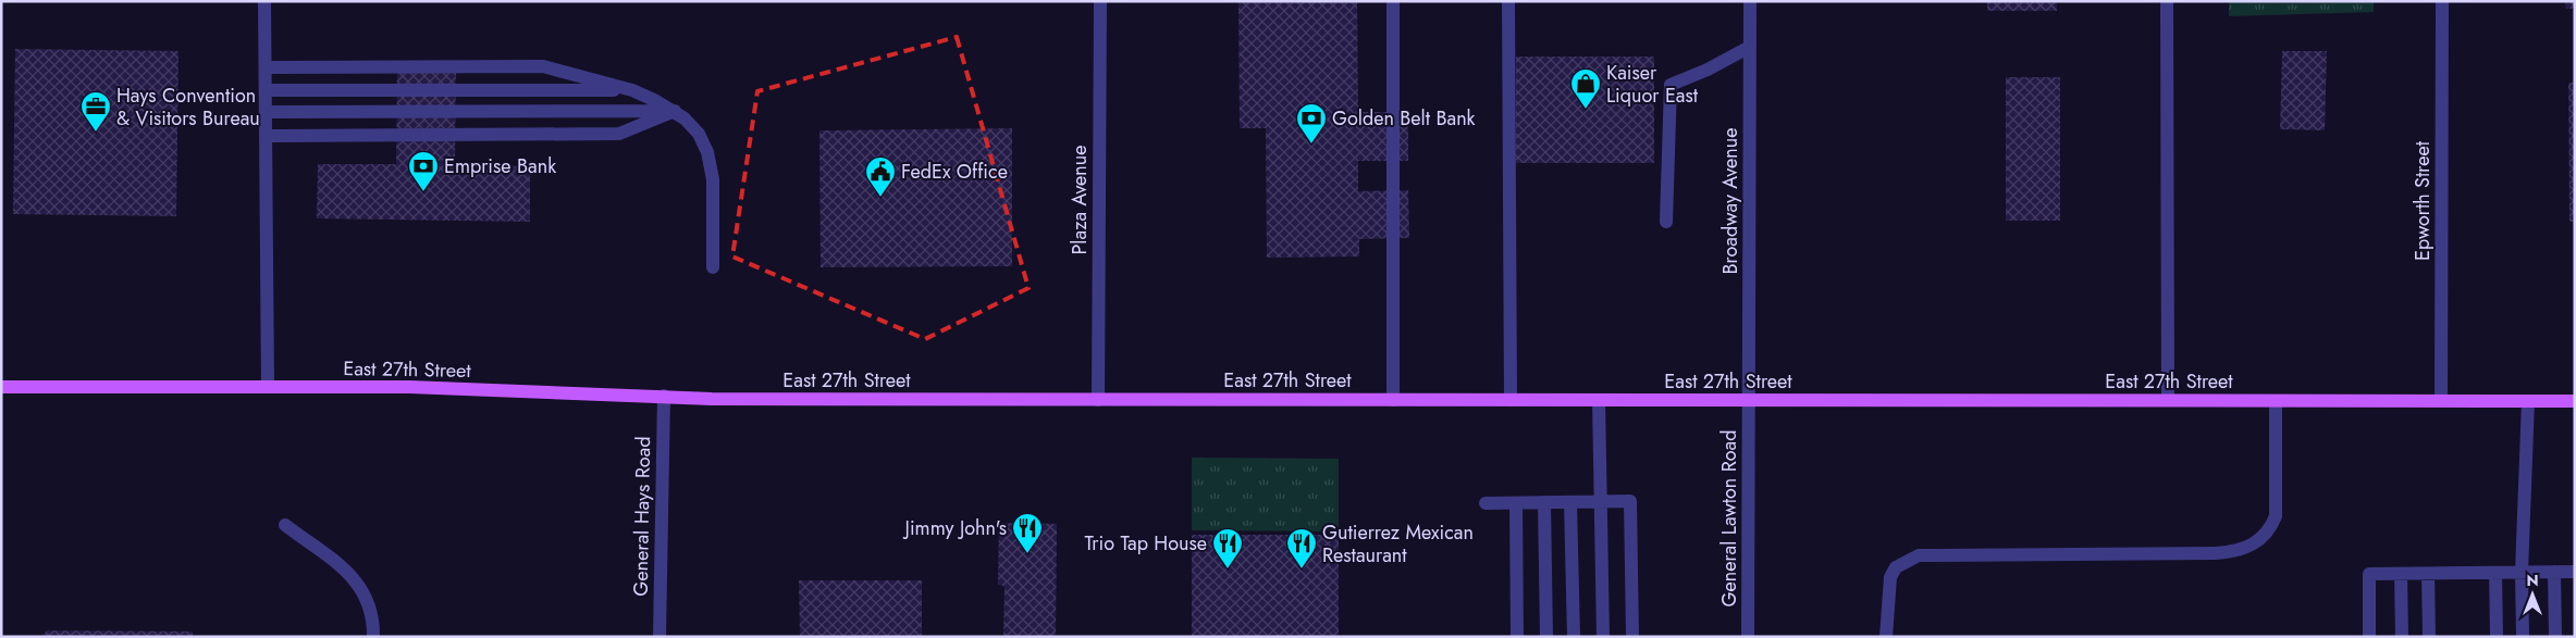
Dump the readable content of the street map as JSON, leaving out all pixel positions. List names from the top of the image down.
{
  "streets": {
    "main road": ["East 27th Street"],
    "street": [
      "Plaza Avenue",
      "Broadway Avenue",
      "Epworth Street",
      "General Hays Road",
      "General Lawton Road"
    ]
  },
  "crossings": [
    ["Plaza Avenue", "East 27th Street"],
    ["Broadway Avenue", "East 27th Street"],
    ["Broadway Avenue", "General Lawton Road"],
    ["Epworth Street", "East 27th Street"],
    ["East 27th Street", "General Hays Road"],
    ["East 27th Street", "General Lawton Road"]
  ],
  "places": {
    "shop": ["Kaiser Liquor East"],
    "office": ["Hays Convention & Visitors Bureau"],
    "bank": ["Golden Belt Bank", "Emprise Bank"],
    "public building": ["FedEx Office"],
    "restaurant": ["Jimmy John's", "Trio Tap House", "Gutierrez Mexican Restaurant"]
  },
  "north": "top"
}
